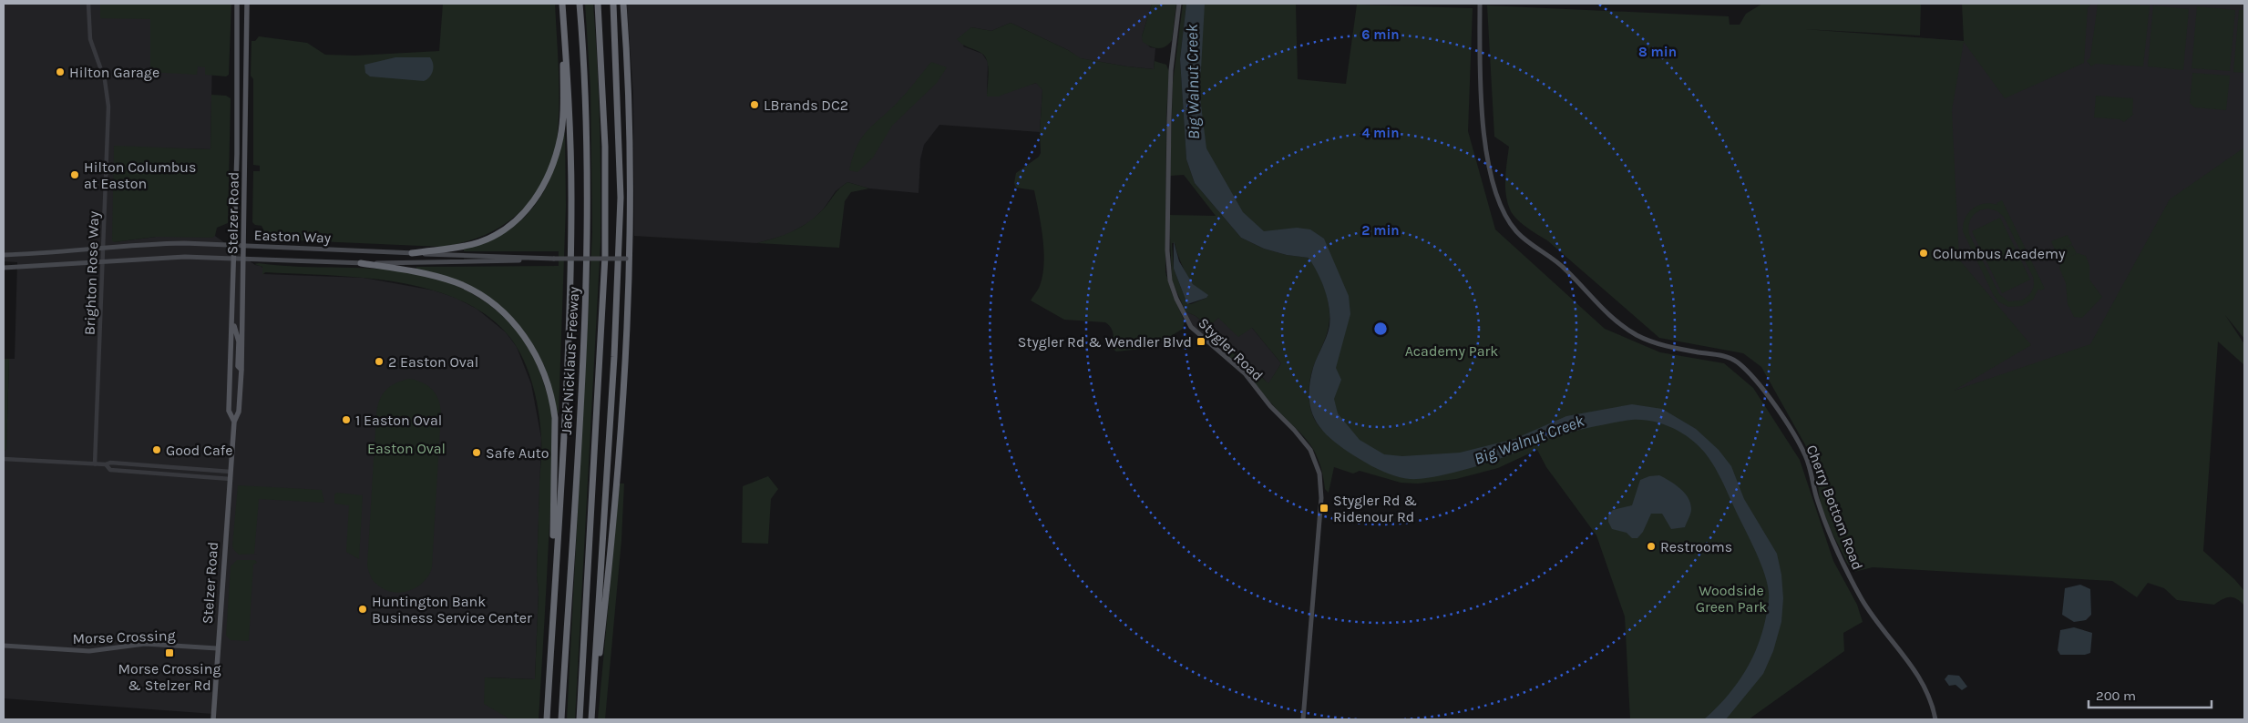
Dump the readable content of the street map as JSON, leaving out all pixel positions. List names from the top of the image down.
{
  "streets": {
    "highway": ["Jack Nicklaus Freeway"],
    "main road": [
      "Stelzer Road",
      "Easton Way",
      "Stygler Road",
      "Cherry Bottom Road",
      "Morse Crossing"
    ],
    "street": ["Brighton Rose Way"]
  },
  "crossings": [
    ["Stelzer Road", "Easton Way"],
    ["Stelzer Road", "Morse Crossing"],
    ["Easton Way", "Brighton Rose Way"]
  ],
  "water": ["Big Walnut Creek"],
  "parks": ["Academy Park", "Easton Oval", "Woodside Green Park"],
  "places": {
    "other": [
      "Hilton Garage",
      "LBrands DC2",
      "Hilton Columbus at Easton",
      "Columbus Academy",
      "2 Easton Oval",
      "1 Easton Oval",
      "Good Cafe",
      "Safe Auto",
      "Restrooms",
      "Huntington Bank Business Service Center"
    ],
    "transit": ["Stygler Rd & Wendler Blvd", "Stygler Rd & Ridenour Rd", "Morse Crossing & Stelzer Rd"]
  },
  "scale_bar": "200 m",
  "rings": [
    "6 min",
    "8 min",
    "4 min",
    "2 min"
  ]
}
